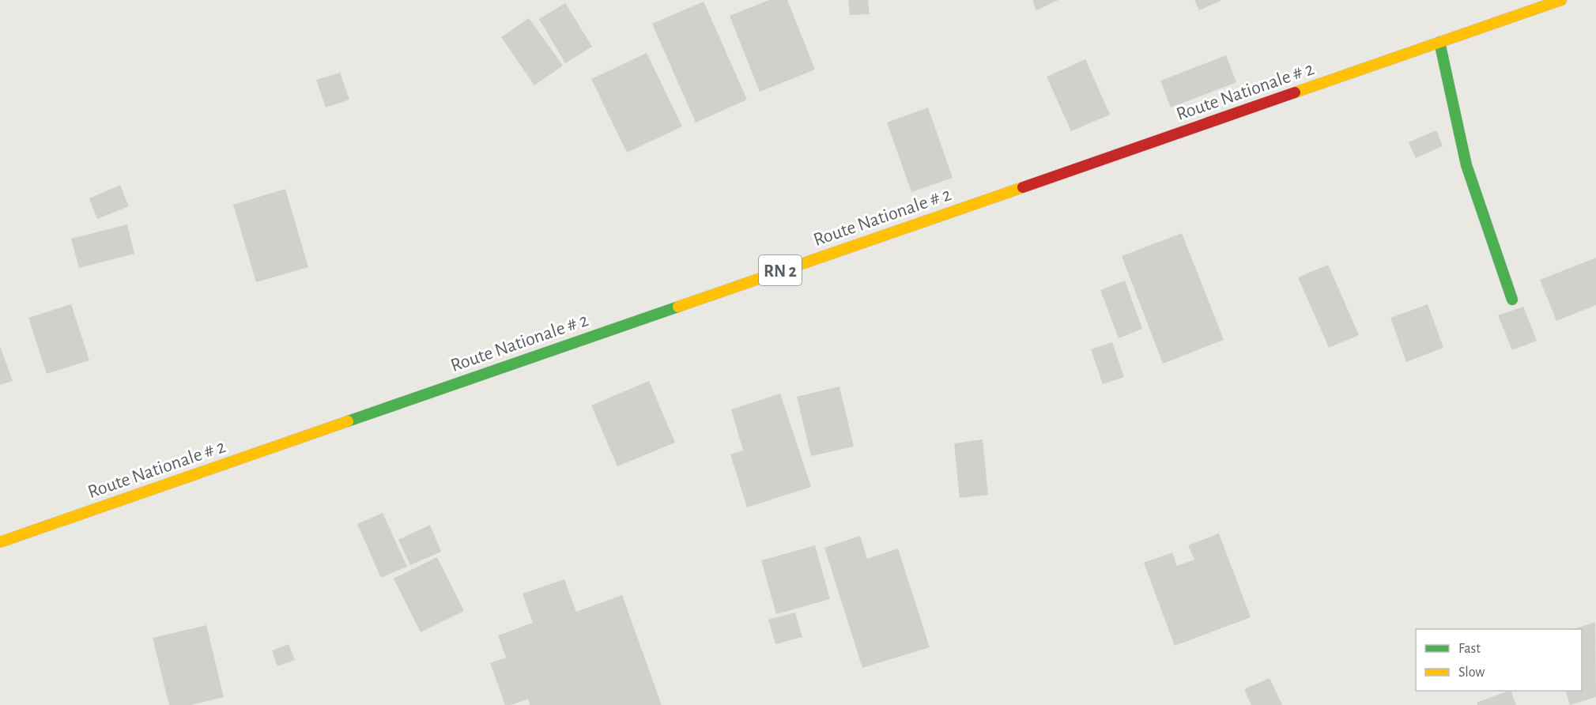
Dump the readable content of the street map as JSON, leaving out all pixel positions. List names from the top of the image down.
{
  "streets": {
    "main road": ["Route Nationale # 2", "RN 2"]
  },
  "legend": ["Fast", "Slow"]
}
